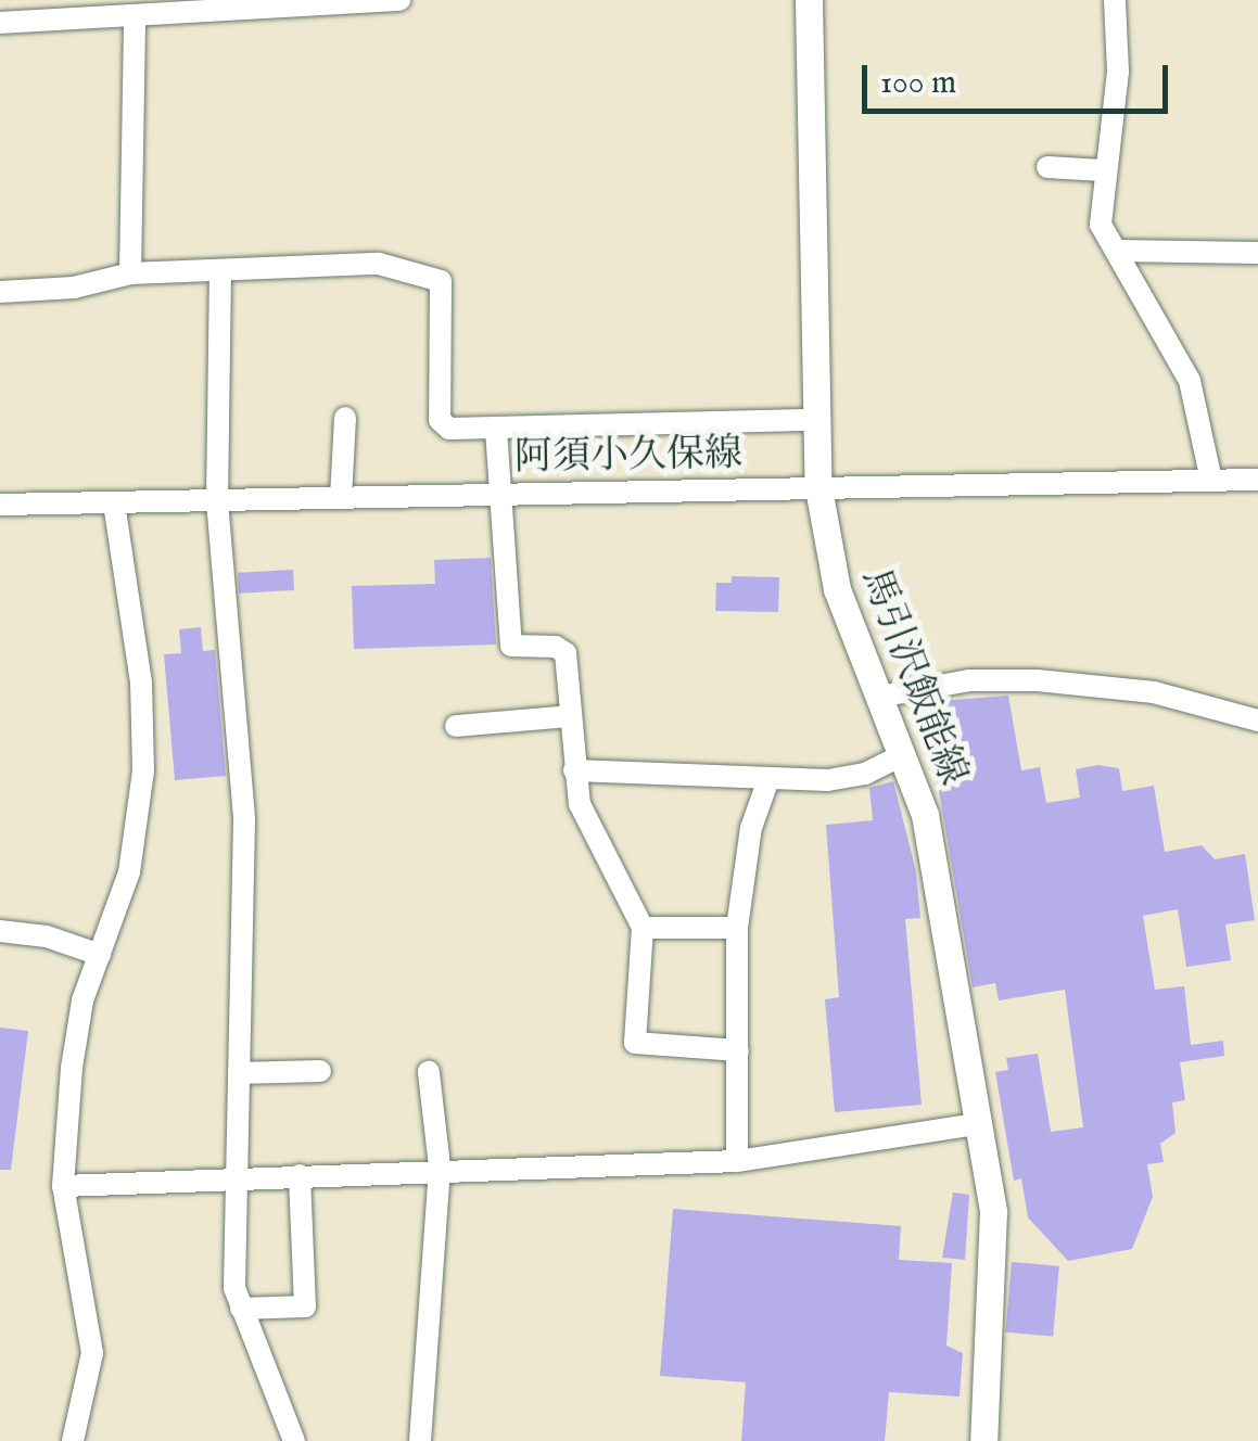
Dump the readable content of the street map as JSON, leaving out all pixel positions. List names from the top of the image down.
{
  "streets": {
    "main road": ["馬引沢飯能線"],
    "street": ["阿須小久保線"]
  },
  "crossings": [
    ["阿須小久保線", "馬引沢飯能線"]
  ],
  "scale_bar": "100 m"
}
